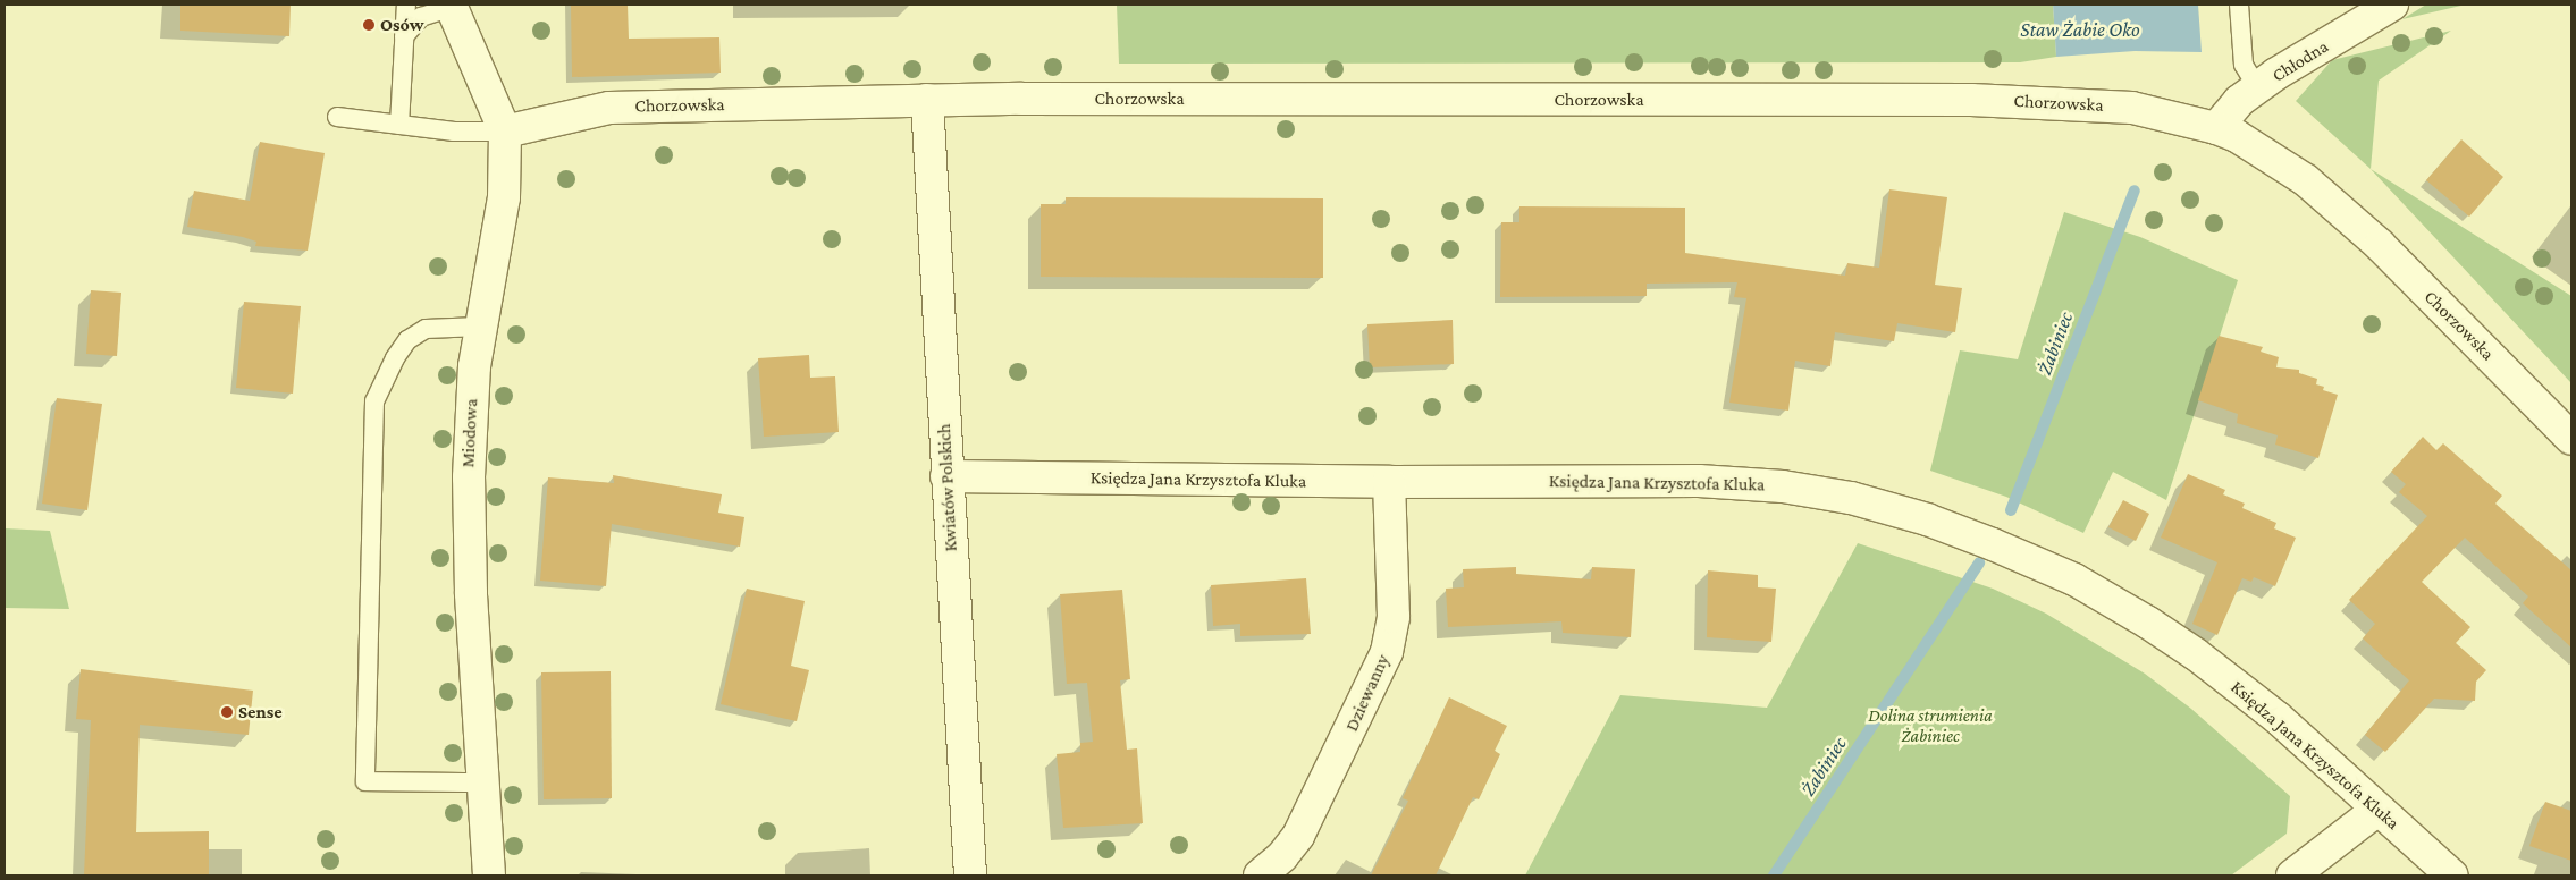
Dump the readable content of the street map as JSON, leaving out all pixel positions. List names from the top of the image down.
{
  "streets": {
    "street": [
      "Chłodna",
      "Chorzowska",
      "Miodowa",
      "Księdza Jana Krzysztofa Kluka",
      "Kwiatów Polskich",
      "Dziewanny"
    ]
  },
  "crossings": [
    ["Chłodna", "Chorzowska"],
    ["Chorzowska", "Miodowa"],
    ["Chorzowska", "Kwiatów Polskich"],
    ["Księdza Jana Krzysztofa Kluka", "Kwiatów Polskich"],
    ["Księdza Jana Krzysztofa Kluka", "Dziewanny"]
  ],
  "water": ["Staw Żabie Oko", "Żabiniec"],
  "parks": ["Dolina strumienia Żabiniec"],
  "places": ["Osów", "Sense"]
}
